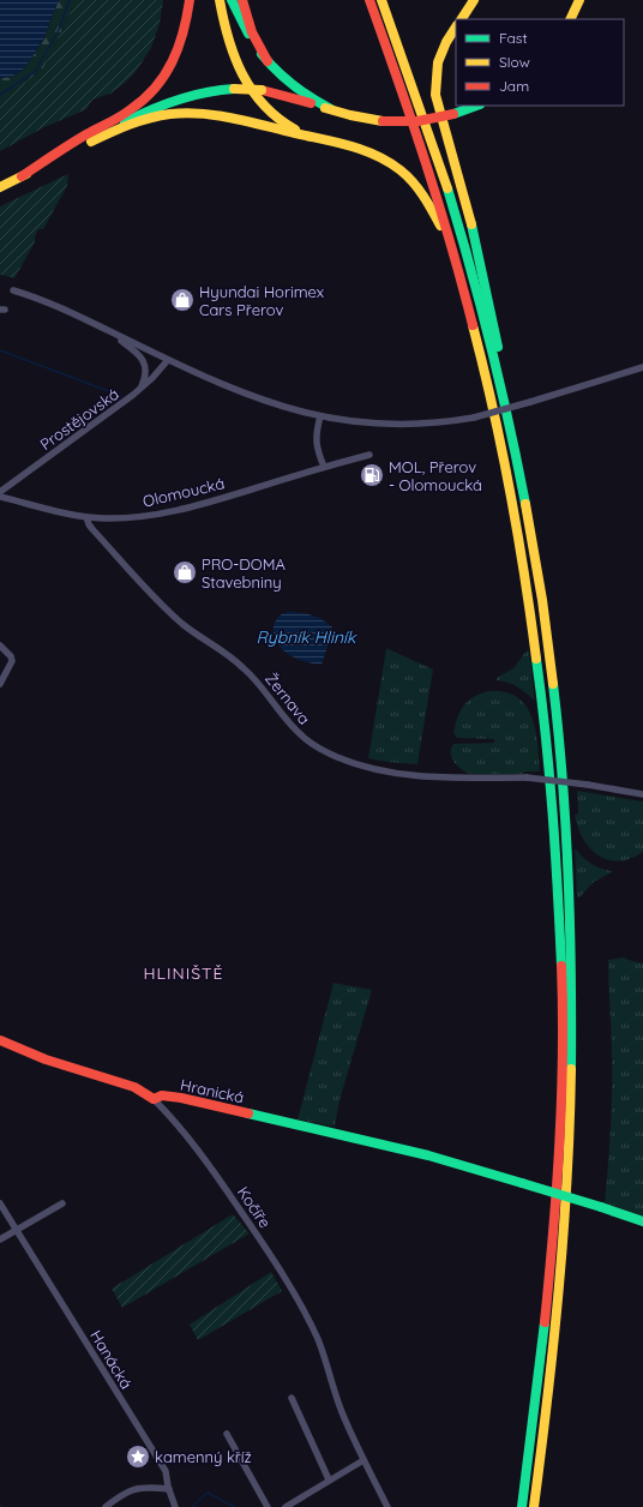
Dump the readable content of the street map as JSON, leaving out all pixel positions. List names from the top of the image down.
{
  "streets": {
    "main road": ["Hranická"],
    "street": [
      "Prostějovská",
      "Olomoucká",
      "Žernava",
      "Kočíře",
      "Hanácká"
    ]
  },
  "crossings": [
    ["Olomoucká", "Žernava"],
    ["Hranická", "Kočíře"]
  ],
  "districts": ["HLINIŠTĚ"],
  "water": ["Rybník Hliník"],
  "places": {
    "shop": ["Hyundai Horimex Cars Přerov", "PRO-DOMA Stavebniny"],
    "fuel station": ["MOL, Přerov - Olomoucká"],
    "place": ["kamenný kříž"]
  },
  "legend": ["Fast", "Slow", "Jam"]
}
